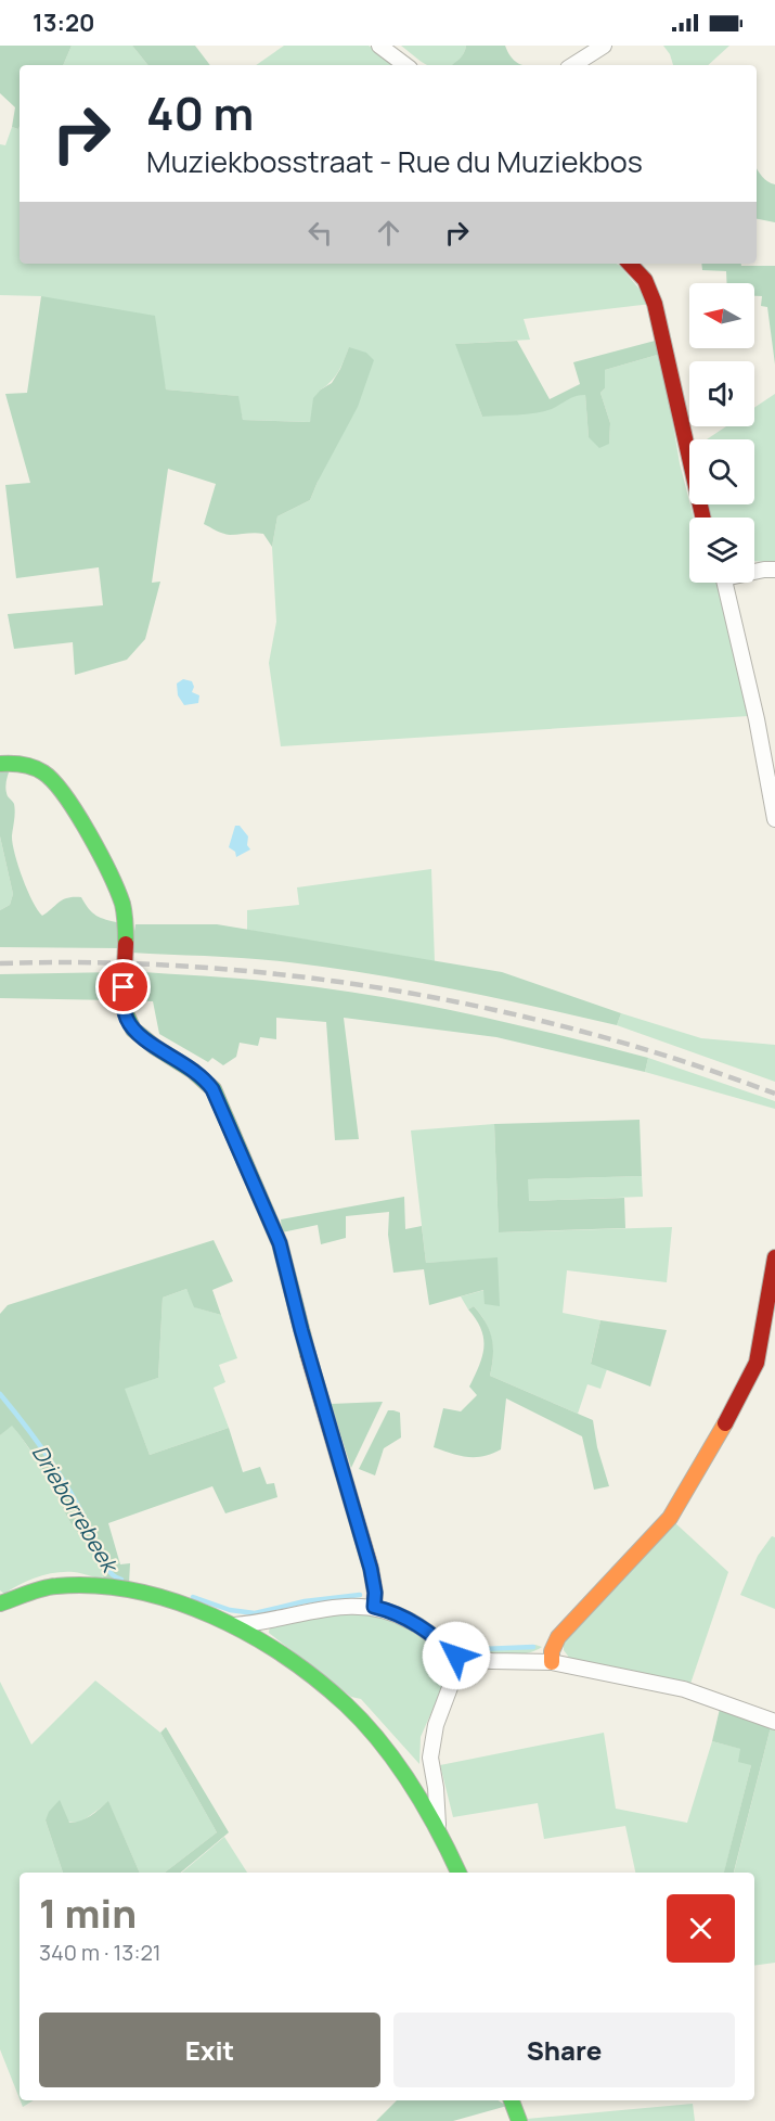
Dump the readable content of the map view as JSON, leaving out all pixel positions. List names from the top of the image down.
{
  "water": ["Drieborrebeek"],
  "north": "left",
  "page": {
    "status": "13:20",
    "turn": ["40 m", "Muziekbosstraat - Rue du Muziekbos"],
    "heading": ["1 min", "340 m · 13:21"],
    "buttons": ["Exit", "Share"]
  }
}
